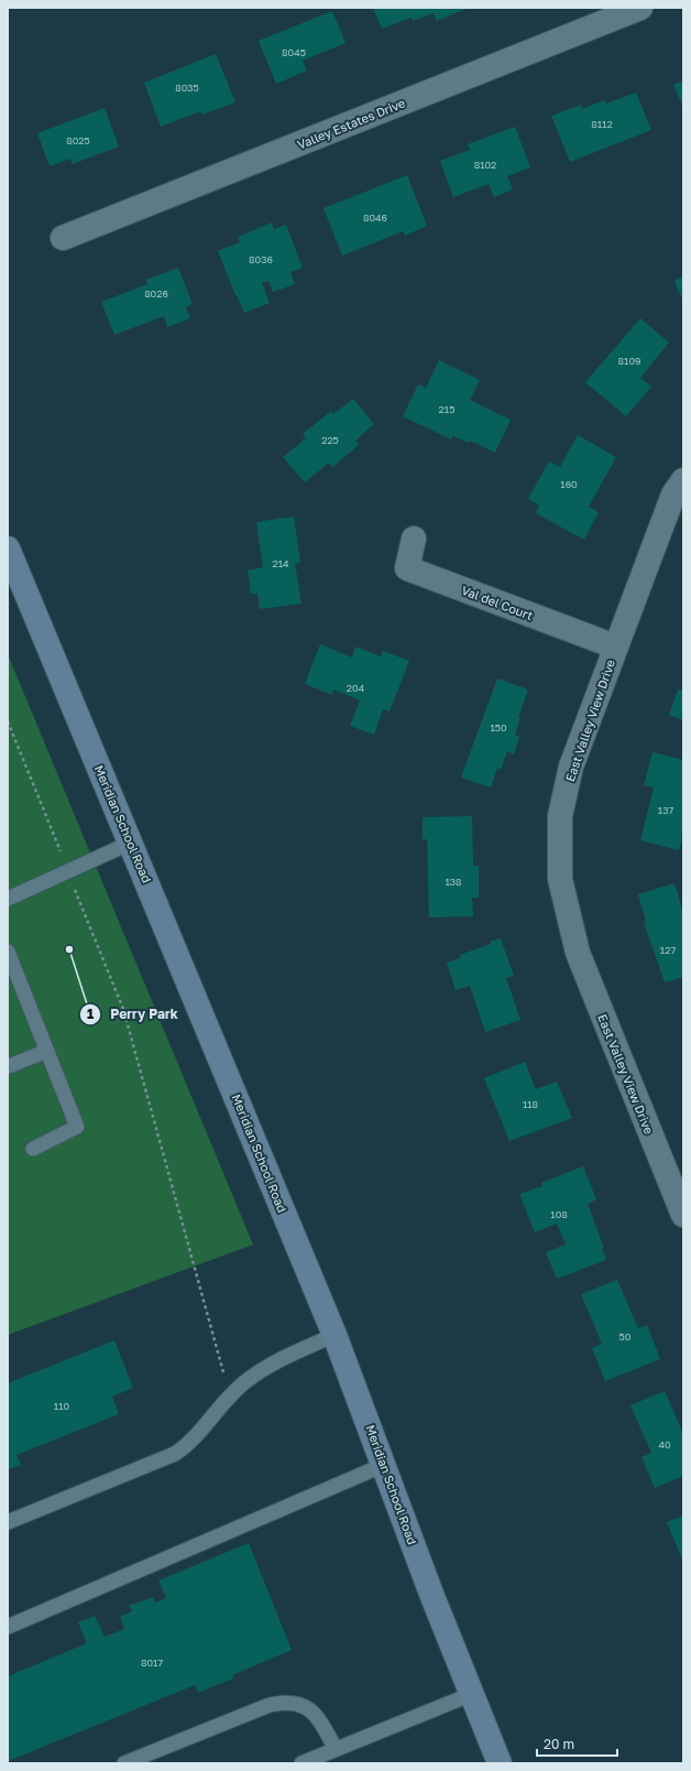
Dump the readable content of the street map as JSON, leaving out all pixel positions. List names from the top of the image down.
{
  "streets": {
    "main road": ["Meridian School Road"],
    "street": ["Valley Estates Drive", "Val del Court", "East Valley View Drive"]
  },
  "crossings": [
    ["Val del Court", "East Valley View Drive"]
  ],
  "places": ["Perry Park"],
  "house_numbers": [
    "8045",
    "8035",
    "8112",
    "8025",
    "8102",
    "8046",
    "8036",
    "8026",
    "8109",
    "215",
    "225",
    "160",
    "214",
    "204",
    "150",
    "137",
    "138",
    "127",
    "118",
    "108",
    "50",
    "110",
    "40",
    "8017"
  ],
  "scale_bar": "20 m"
}
